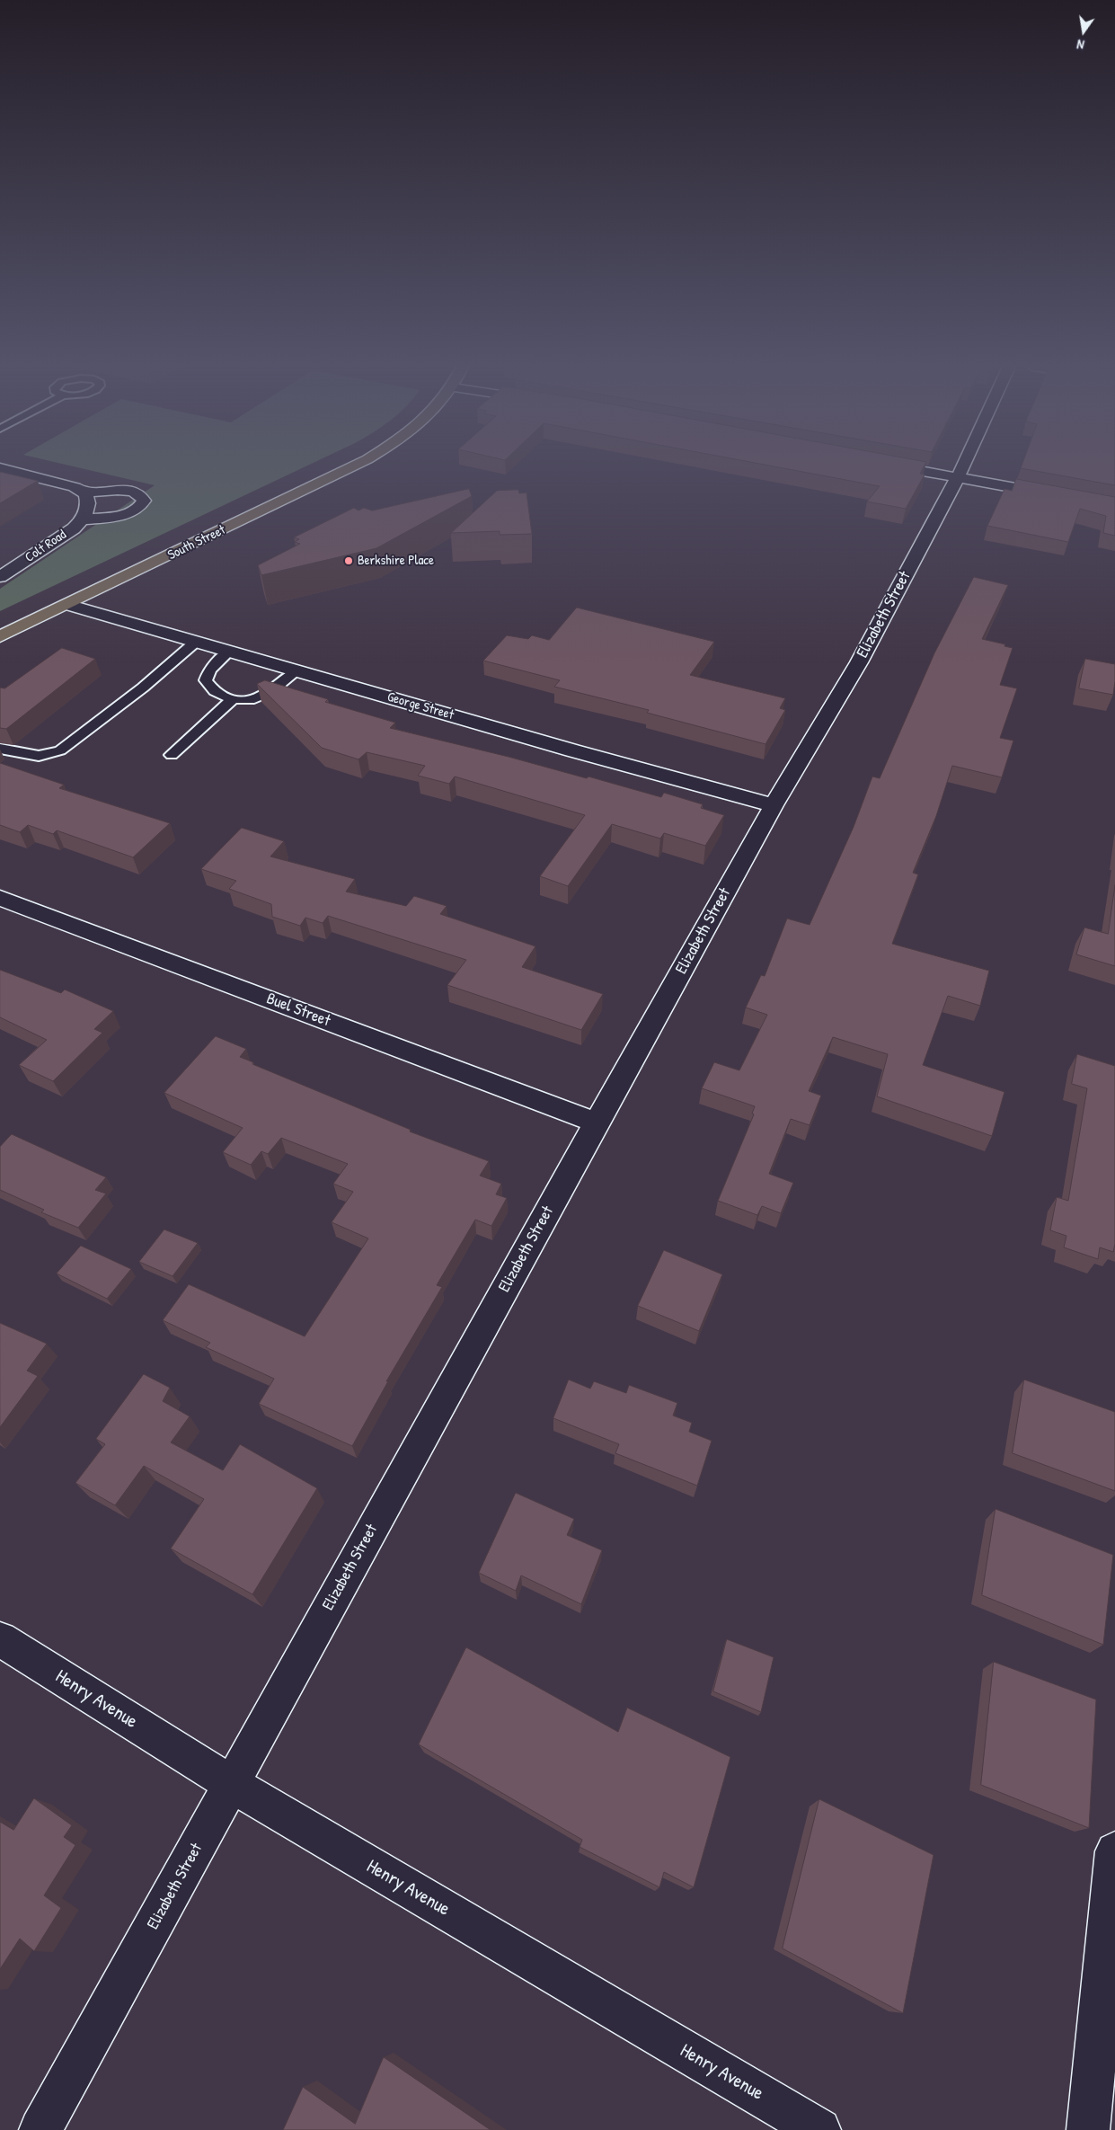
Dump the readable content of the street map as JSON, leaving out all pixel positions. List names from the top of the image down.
{
  "streets": {
    "highway": ["South Street"],
    "street": [
      "Colt Road",
      "Elizabeth Street",
      "George Street",
      "Buel Street",
      "Henry Avenue"
    ]
  },
  "crossings": [
    ["South Street", "George Street"],
    ["Elizabeth Street", "George Street"],
    ["Elizabeth Street", "Buel Street"],
    ["Elizabeth Street", "Henry Avenue"]
  ],
  "places": ["Berkshire Place"],
  "north": "bottom"
}
